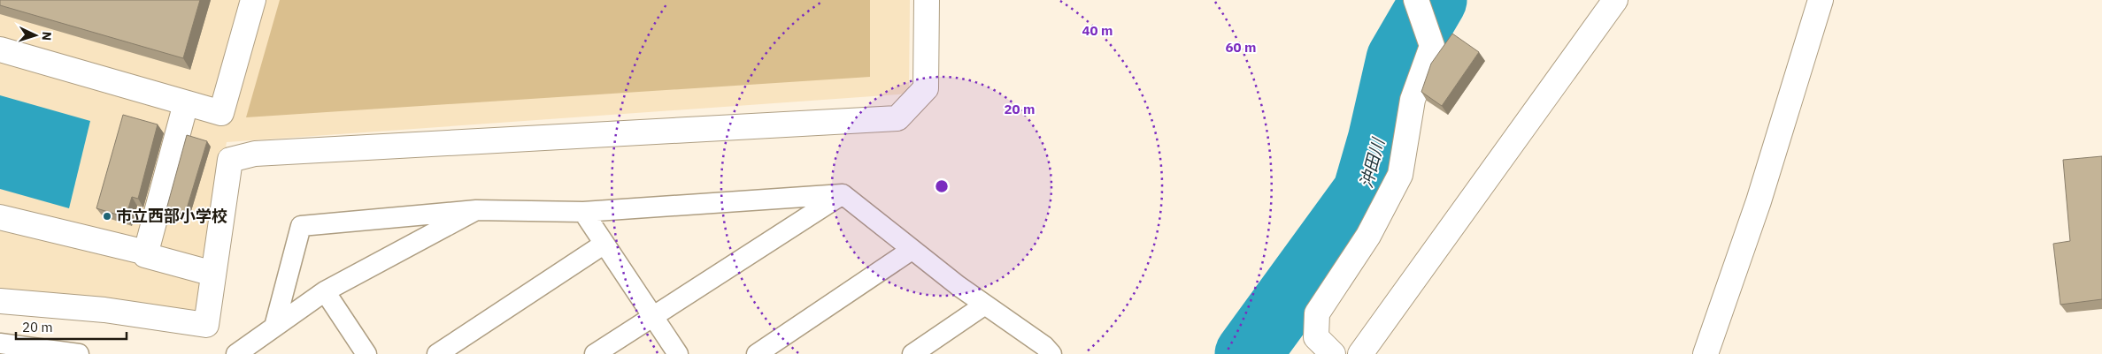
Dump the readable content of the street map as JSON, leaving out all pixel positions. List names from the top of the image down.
{
  "water": ["沖田川"],
  "places": ["市立西部小学校"],
  "scale_bar": "20 m",
  "north": "right",
  "rings": ["40 m", "60 m", "20 m"]
}
